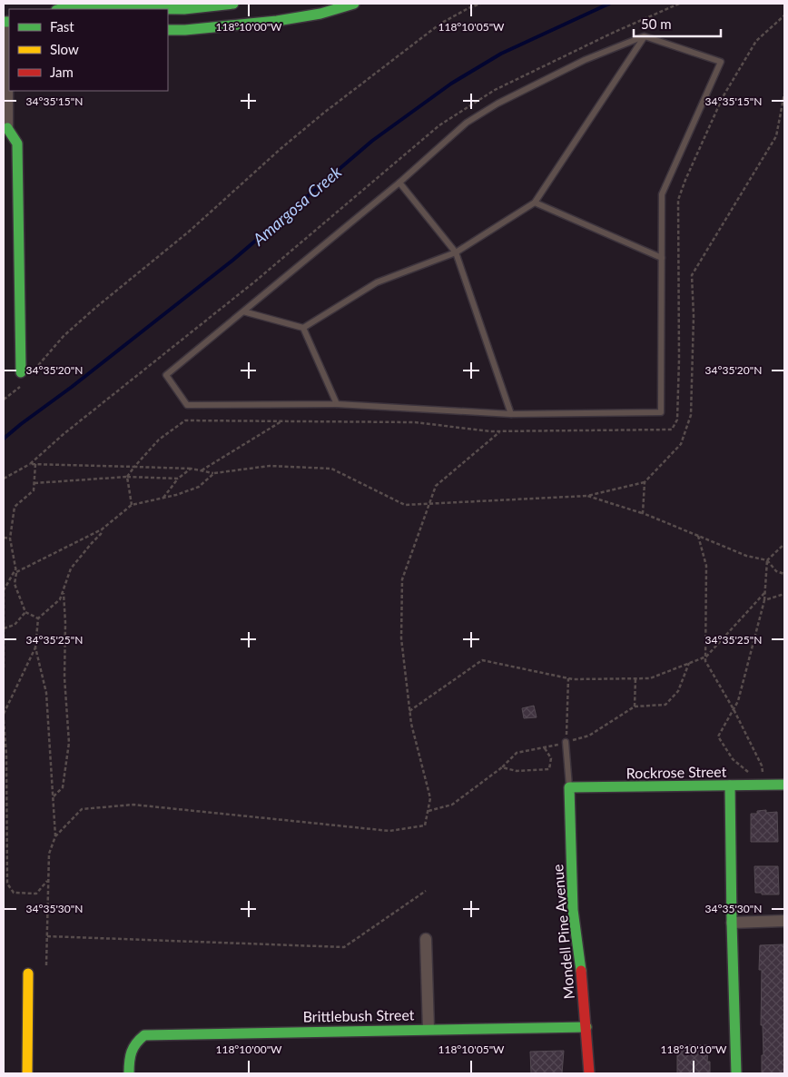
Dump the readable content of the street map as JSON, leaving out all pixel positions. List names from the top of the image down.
{
  "streets": {
    "street": ["Rockrose Street", "Mondell Pine Avenue", "Brittlebush Street"]
  },
  "crossings": [
    ["Rockrose Street", "Mondell Pine Avenue"],
    ["Mondell Pine Avenue", "Brittlebush Street"]
  ],
  "water": ["Amargosa Creek"],
  "legend": ["Fast", "Slow", "Jam"],
  "scale_bar": "50 m",
  "coordinates": [
    "118°10'00\"W",
    "118°10'05\"W",
    "34°35'15\"N",
    "34°35'20\"N",
    "34°35'25\"N",
    "34°35'30\"N",
    "118°10'10\"W"
  ]
}
